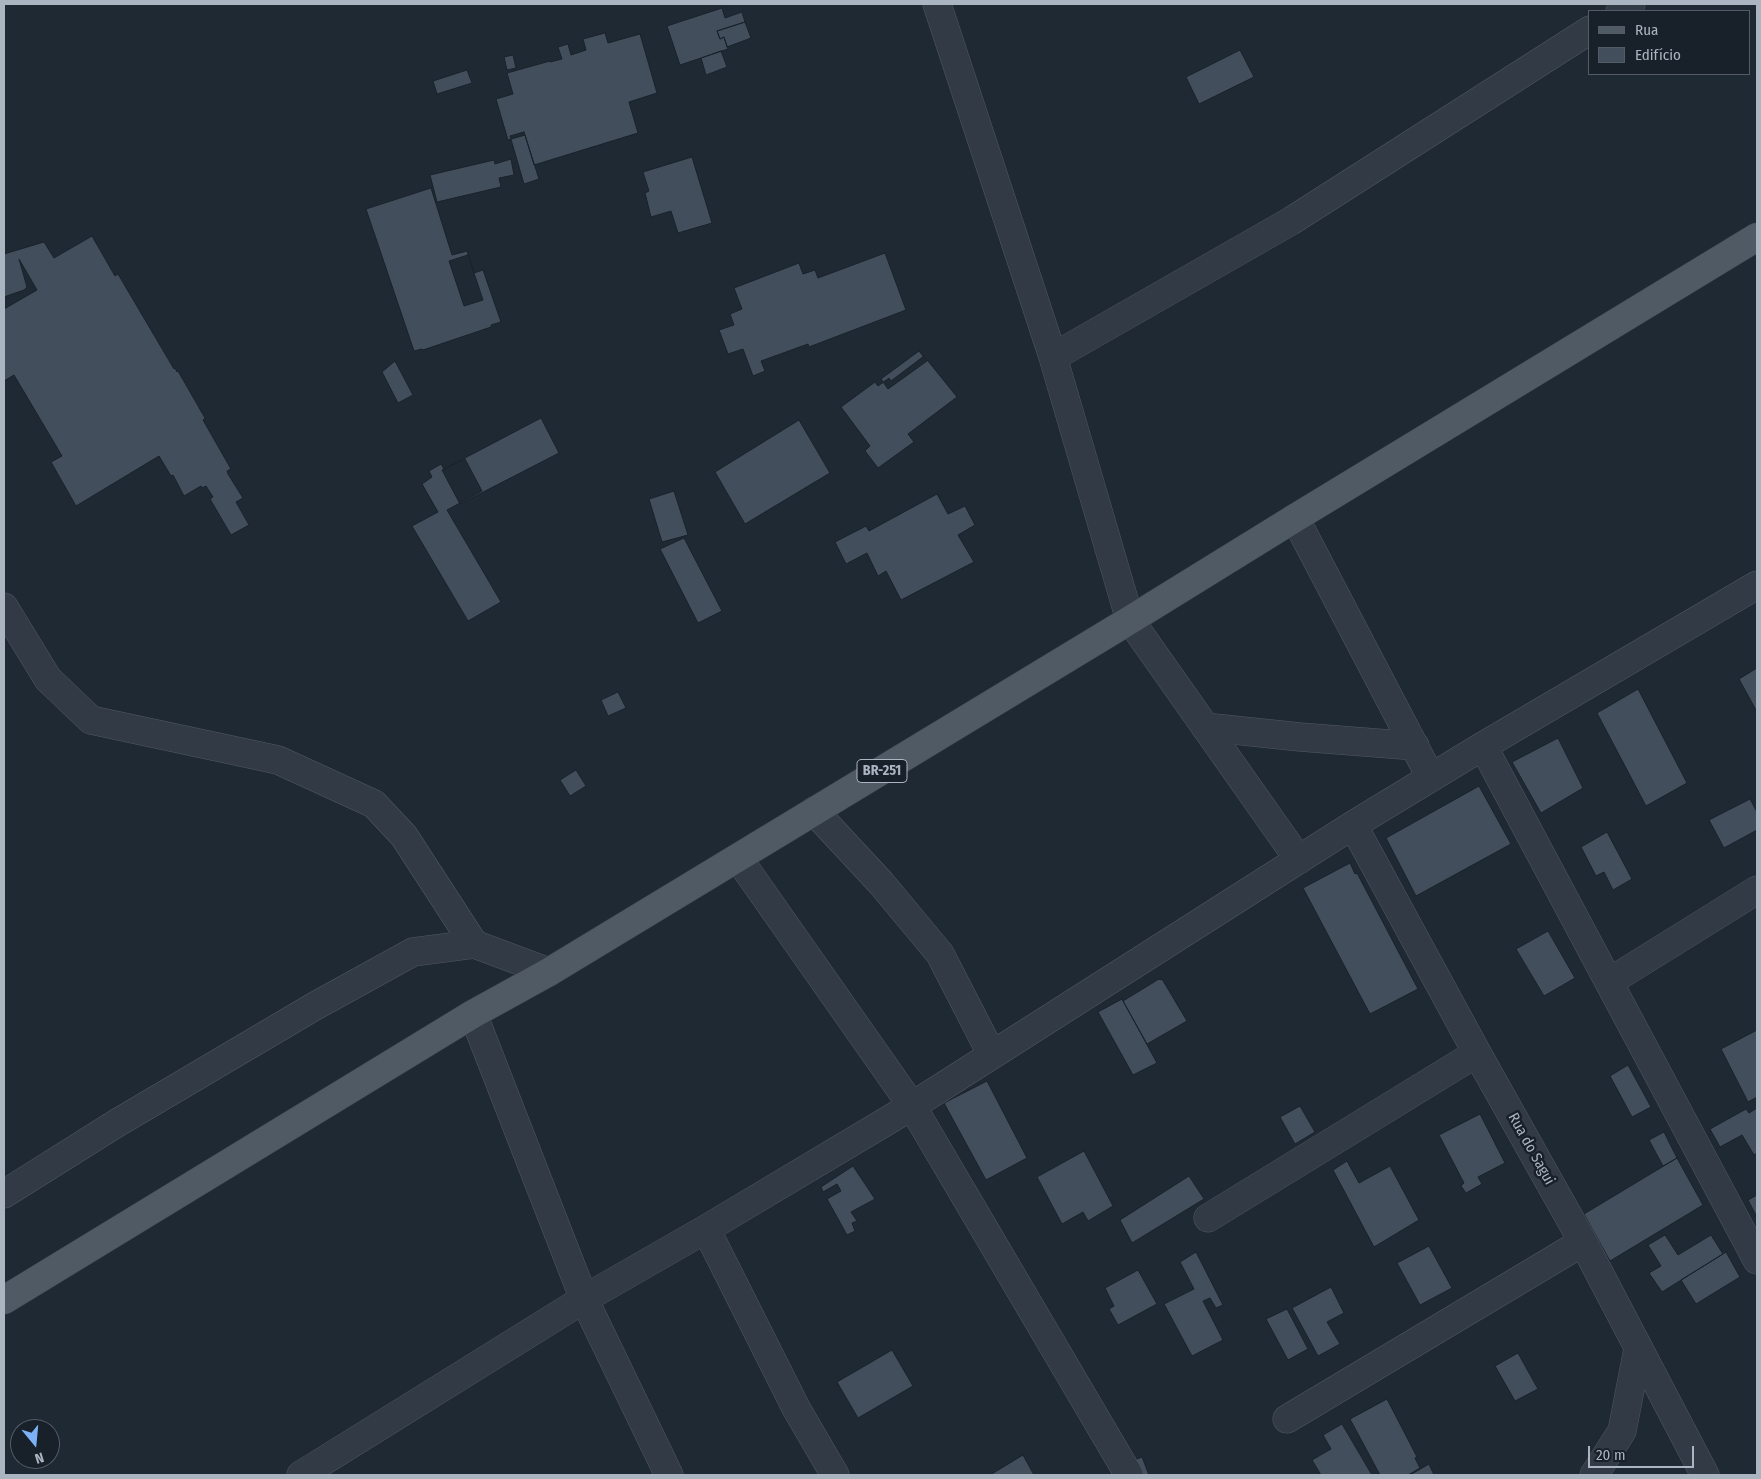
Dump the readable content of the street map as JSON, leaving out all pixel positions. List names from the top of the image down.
{
  "streets": {
    "main road": ["BR-251"],
    "street": ["Rua do Sagui"]
  },
  "legend": ["Rua", "Edifício"],
  "scale_bar": "20 m",
  "north": "bottom"
}
